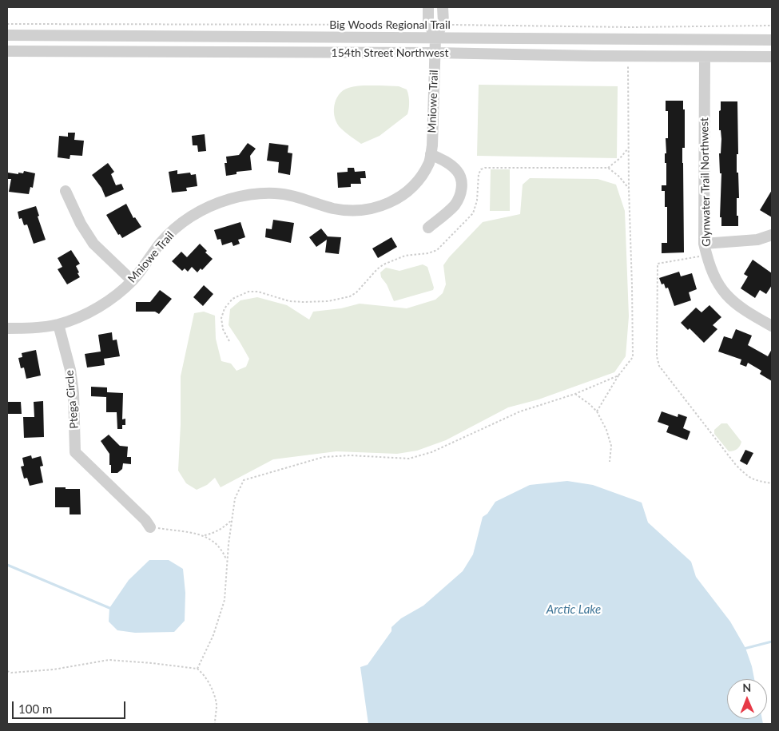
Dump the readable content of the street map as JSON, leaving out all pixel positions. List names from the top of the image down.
{
  "streets": {
    "street": [
      "154th Street Northwest",
      "Mniowe Trail",
      "Glynwater Trail Northwest",
      "Ptega Circle"
    ],
    "path": ["Big Woods Regional Trail"]
  },
  "crossings": [
    ["154th Street Northwest", "Mniowe Trail"],
    ["154th Street Northwest", "Glynwater Trail Northwest"],
    ["Mniowe Trail", "Ptega Circle"]
  ],
  "water": ["Arctic Lake"],
  "scale_bar": "100 m",
  "north": "top"
}
